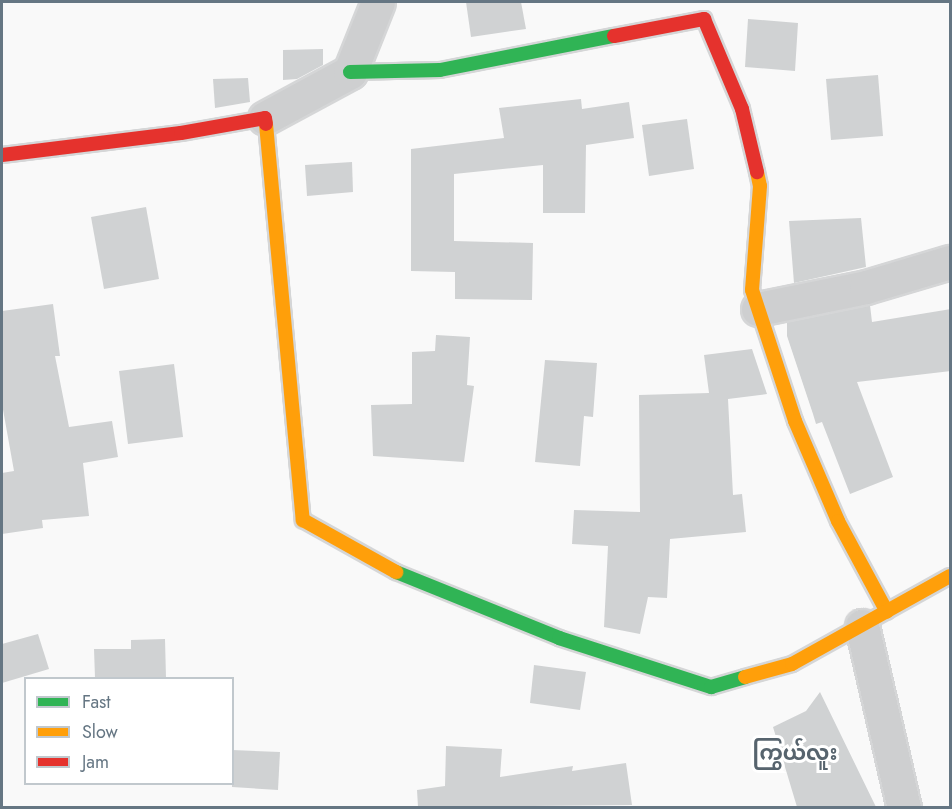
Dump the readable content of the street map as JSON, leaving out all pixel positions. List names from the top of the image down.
{
  "districts": ["ကြွယ်လူး"],
  "legend": ["Fast", "Slow", "Jam"]
}
